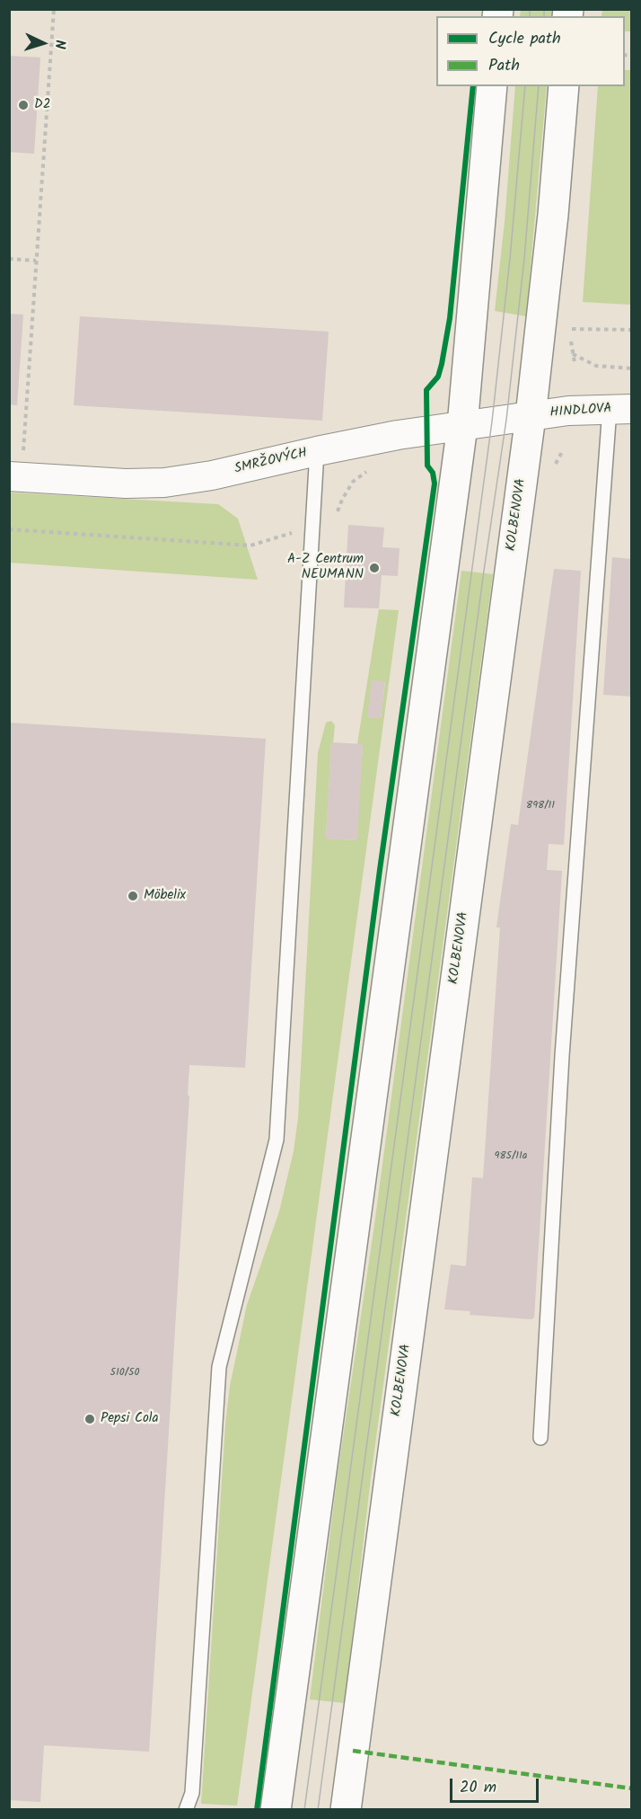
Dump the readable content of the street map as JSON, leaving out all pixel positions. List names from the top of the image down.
{
  "streets": {
    "main road": ["KOLBENOVA"],
    "street": ["HINDLOVA", "SMRŽOVÝCH"]
  },
  "crossings": [
    ["HINDLOVA", "SMRŽOVÝCH"],
    ["HINDLOVA", "KOLBENOVA"],
    ["SMRŽOVÝCH", "KOLBENOVA"]
  ],
  "places": [
    "D2",
    "A-Z Centrum NEUMANN",
    "Möbelix",
    "Pepsi Cola"
  ],
  "house_numbers": ["898/11", "985/11a", "510/50"],
  "legend": ["Cycle path", "Path"],
  "scale_bar": "20 m",
  "north": "right"
}
